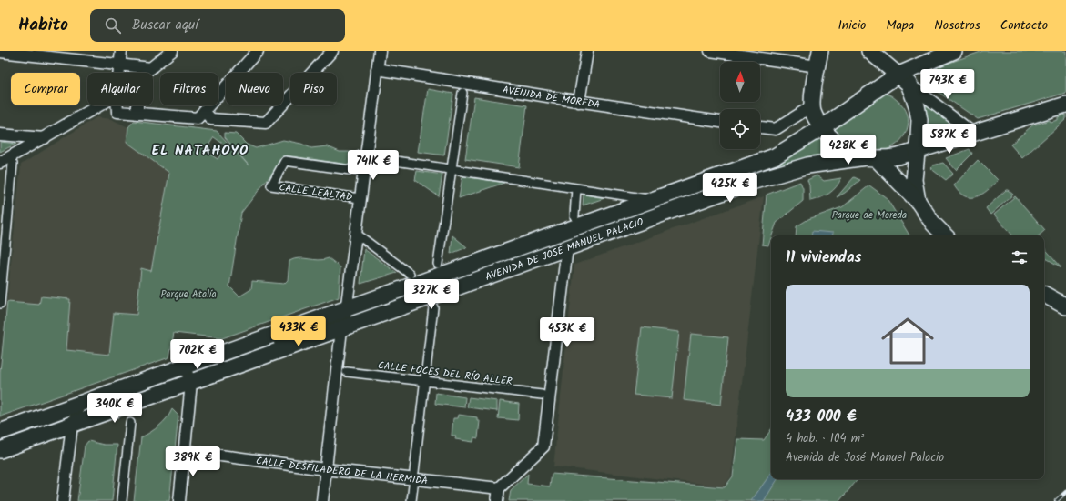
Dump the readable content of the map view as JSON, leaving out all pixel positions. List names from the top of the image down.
{
  "streets": {
    "main road": ["AVENIDA DE JOSÉ MANUEL PALACIO"],
    "street": [
      "AVENIDA DE MOREDA",
      "CALLE LEALTAD",
      "CALLE FOCES DEL RÍO ALLER",
      "CALLE DESFILADERO DE LA HERMIDA"
    ]
  },
  "crossings": [
    ["AVENIDA DE MOREDA", "CALLE LEALTAD"],
    ["CALLE LEALTAD", "AVENIDA DE JOSÉ MANUEL PALACIO"]
  ],
  "districts": ["EL NATAHOYO"],
  "parks": ["Parque de Moreda", "Parque Atalía"],
  "north": "top",
  "page": {
    "header": "Habito",
    "search": "Buscar aquí",
    "nav": [
      "Inicio",
      "Mapa",
      "Nosotros",
      "Contacto"
    ],
    "price": [
      "743K €",
      "587K €",
      "428K €",
      "741K €",
      "425K €",
      "327K €",
      "433K €",
      "453K €",
      "702K €",
      "340K €",
      "389K €"
    ],
    "chip": [
      "Comprar",
      "Alquilar",
      "Filtros",
      "Nuevo",
      "Piso"
    ],
    "heading": "11 viviendas",
    "list": [
      {
        "name": "433 000 €",
        "note": "4 hab. · 104 m² · Avenida de José Manuel Palacio"
      }
    ]
  }
}
